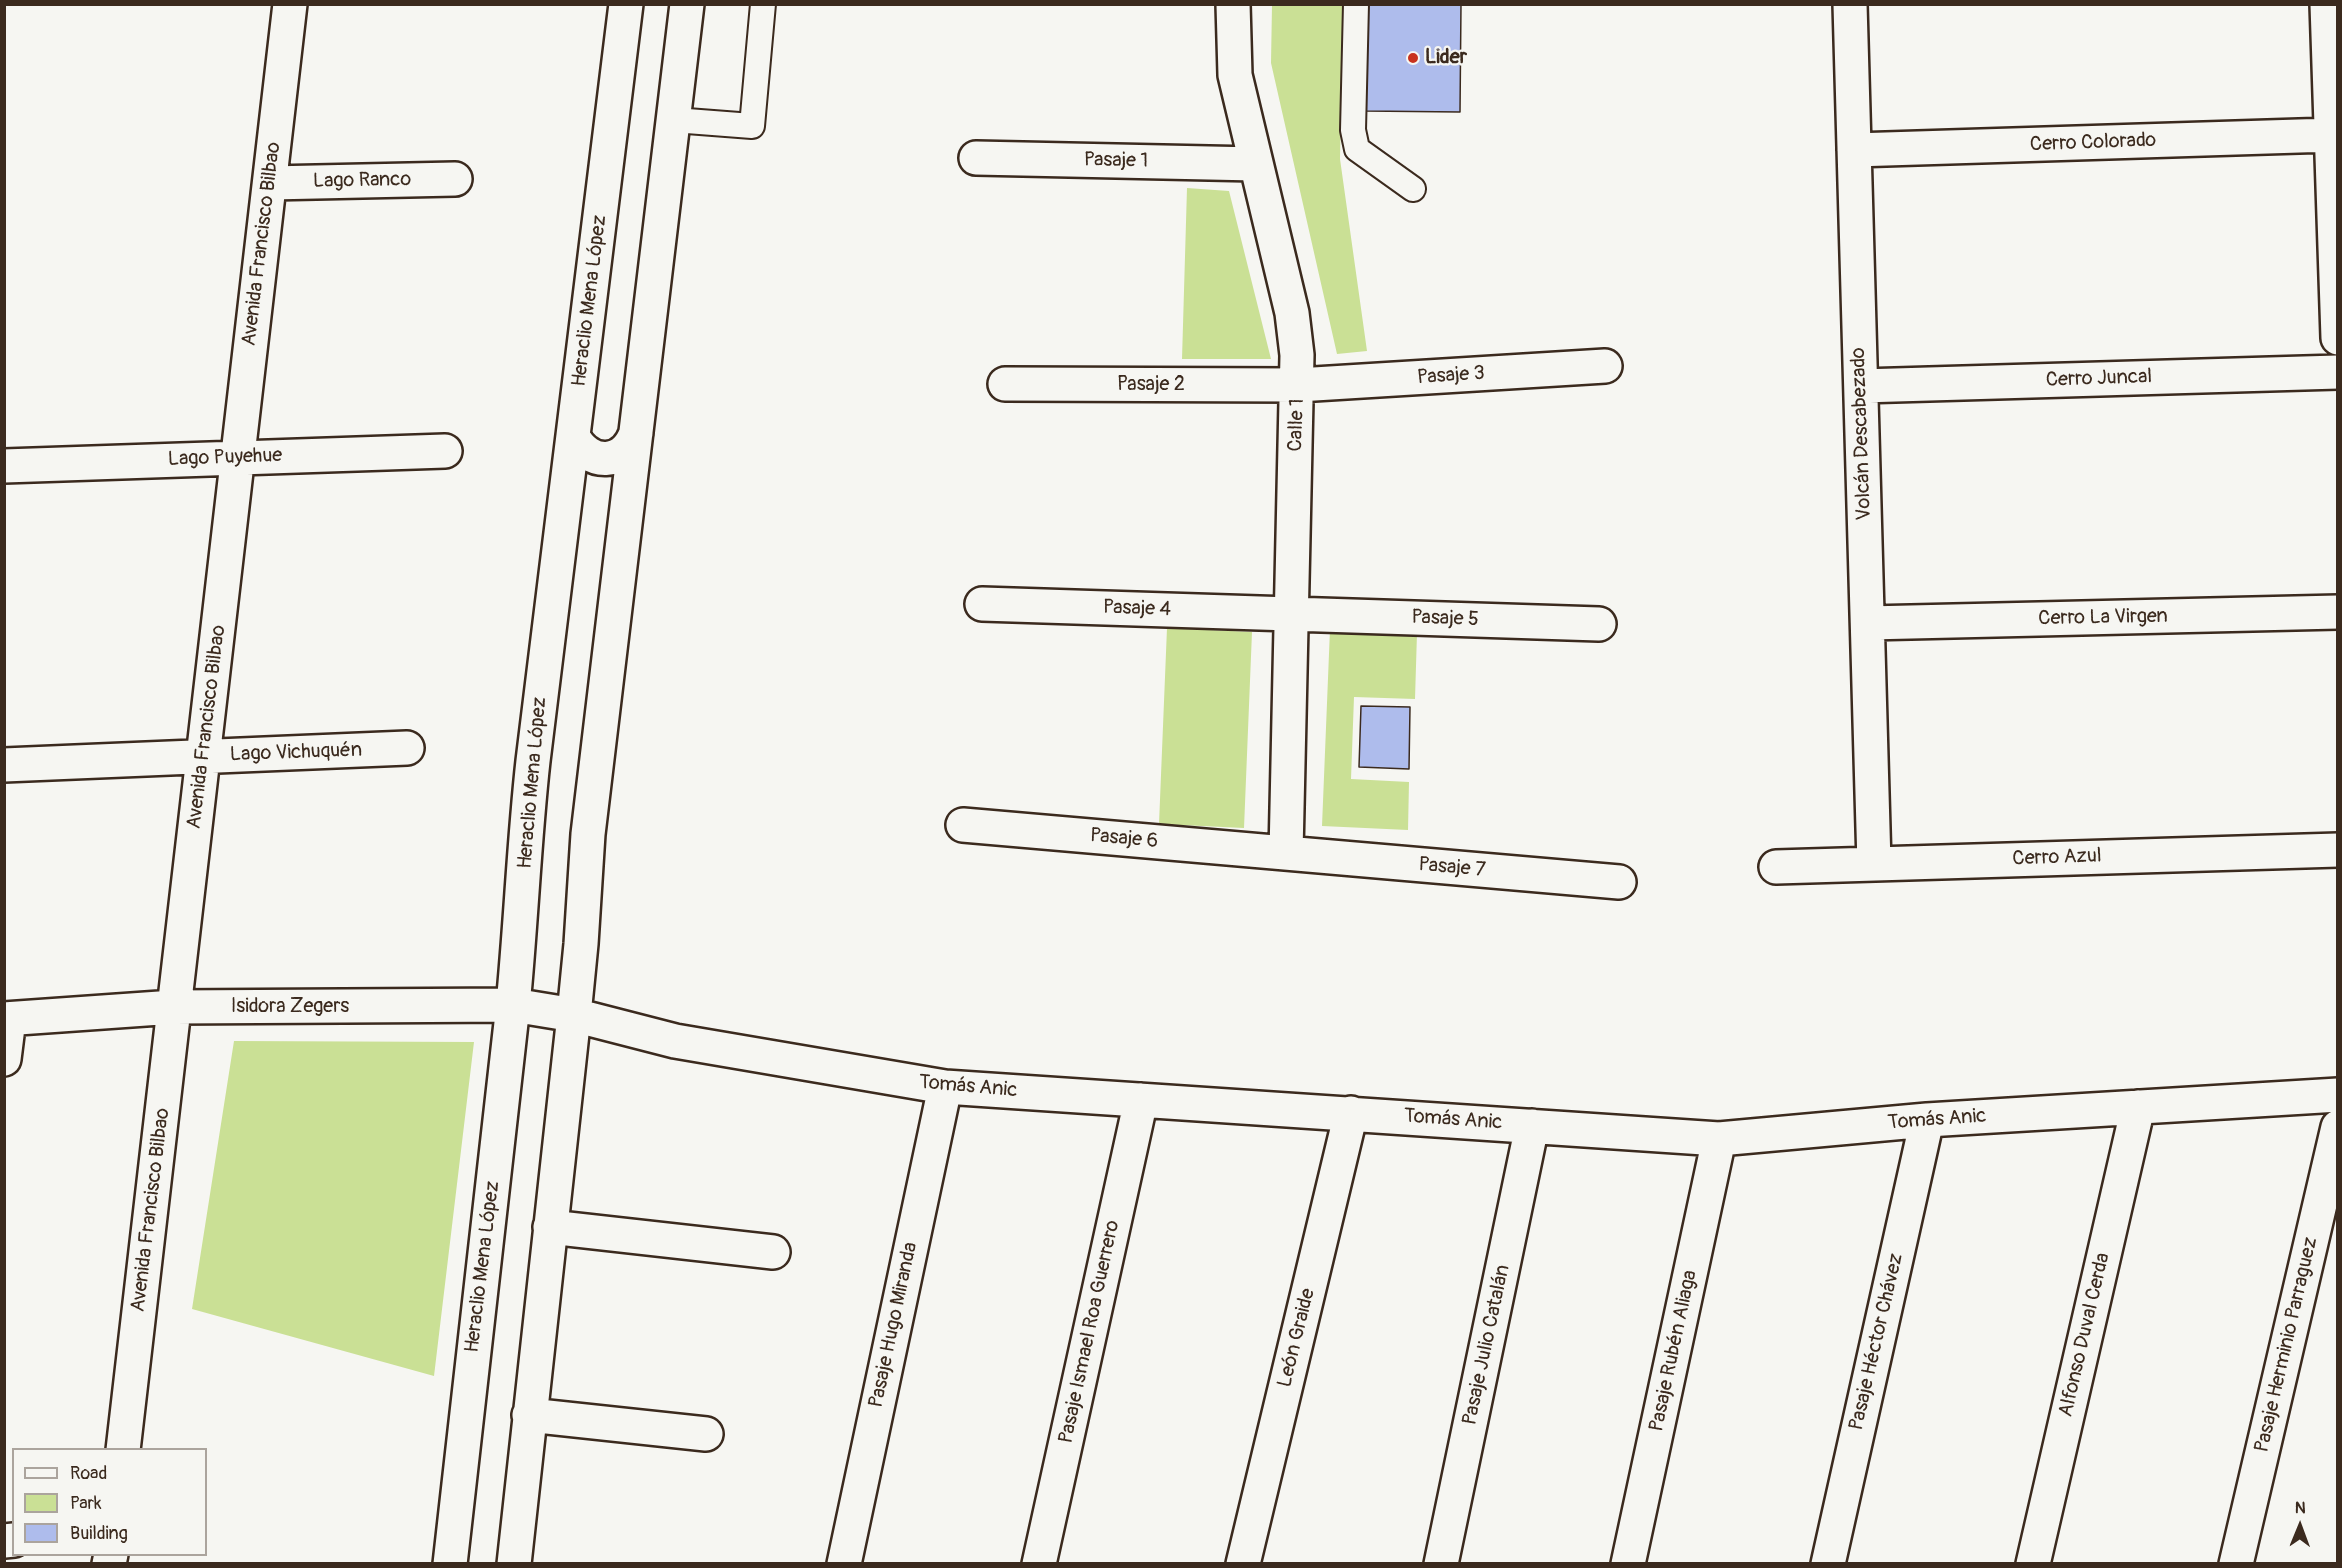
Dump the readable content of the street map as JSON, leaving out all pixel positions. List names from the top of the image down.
{
  "streets": {
    "street": [
      "Cerro Colorado",
      "Pasaje 1",
      "Lago Ranco",
      "Avenida Francisco Bilbao",
      "Heraclio Mena López",
      "Pasaje 3",
      "Cerro Juncal",
      "Pasaje 2",
      "Calle 1",
      "Volcán Descabezado",
      "Lago Puyehue",
      "Pasaje 4",
      "Cerro La Virgen",
      "Pasaje 5",
      "Lago Vichuquén",
      "Pasaje 6",
      "Cerro Azul",
      "Pasaje 7",
      "Isidora Zegers",
      "Tomás Anic",
      "Pasaje Hugo Miranda",
      "Pasaje Ismael Roa Guerrero",
      "Alfonso Duval Cerda",
      "León Graide",
      "Pasaje Héctor Chávez",
      "Pasaje Julio Catalán",
      "Pasaje Herminio Parraguez",
      "Pasaje Rubén Aliaga"
    ]
  },
  "crossings": [
    ["Cerro Colorado", "Volcán Descabezado"],
    ["Pasaje 1", "Calle 1"],
    ["Lago Ranco", "Avenida Francisco Bilbao"],
    ["Avenida Francisco Bilbao", "Lago Puyehue"],
    ["Avenida Francisco Bilbao", "Lago Vichuquén"],
    ["Avenida Francisco Bilbao", "Isidora Zegers"],
    ["Heraclio Mena López", "Isidora Zegers"],
    ["Pasaje 3", "Pasaje 2"],
    ["Pasaje 3", "Calle 1"],
    ["Cerro Juncal", "Volcán Descabezado"],
    ["Pasaje 2", "Calle 1"],
    ["Calle 1", "Pasaje 4"],
    ["Calle 1", "Pasaje 5"],
    ["Calle 1", "Pasaje 6"],
    ["Calle 1", "Pasaje 7"],
    ["Volcán Descabezado", "Cerro La Virgen"],
    ["Volcán Descabezado", "Cerro Azul"],
    ["Pasaje 4", "Pasaje 5"],
    ["Pasaje 6", "Pasaje 7"],
    ["Isidora Zegers", "Tomás Anic"],
    ["Tomás Anic", "Pasaje Hugo Miranda"],
    ["Tomás Anic", "Pasaje Ismael Roa Guerrero"],
    ["Tomás Anic", "Alfonso Duval Cerda"],
    ["Tomás Anic", "León Graide"],
    ["Tomás Anic", "Pasaje Héctor Chávez"],
    ["Tomás Anic", "Pasaje Julio Catalán"],
    ["Tomás Anic", "Pasaje Rubén Aliaga"]
  ],
  "places": ["Lider"],
  "legend": ["Road", "Park", "Building"],
  "north": "top"
}
